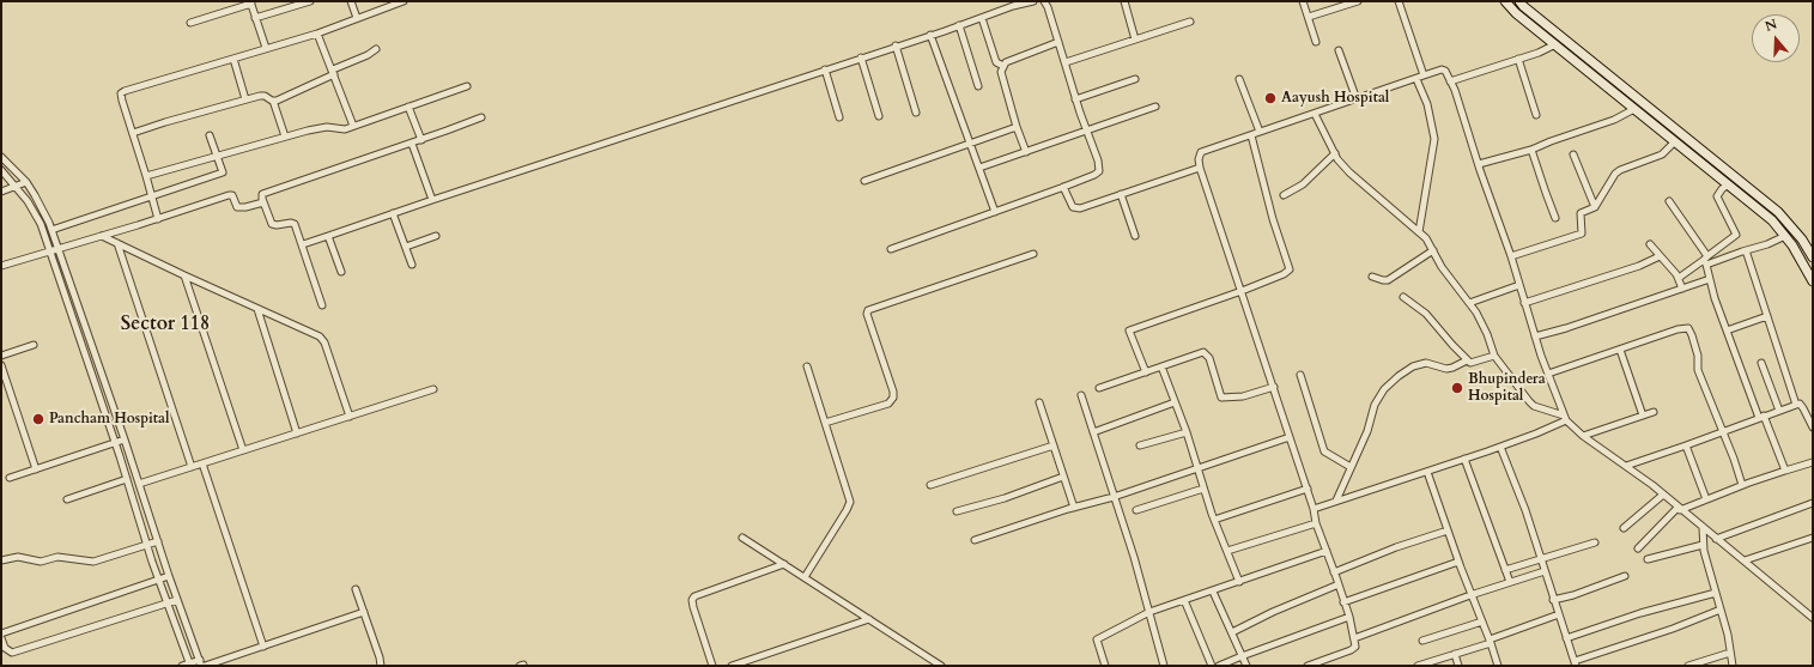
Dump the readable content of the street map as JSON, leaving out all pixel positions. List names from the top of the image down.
{
  "districts": ["Sector 118"],
  "places": ["Aayush Hospital", "Bhupindera Hospital", "Pancham Hospital"],
  "north": "top"
}
